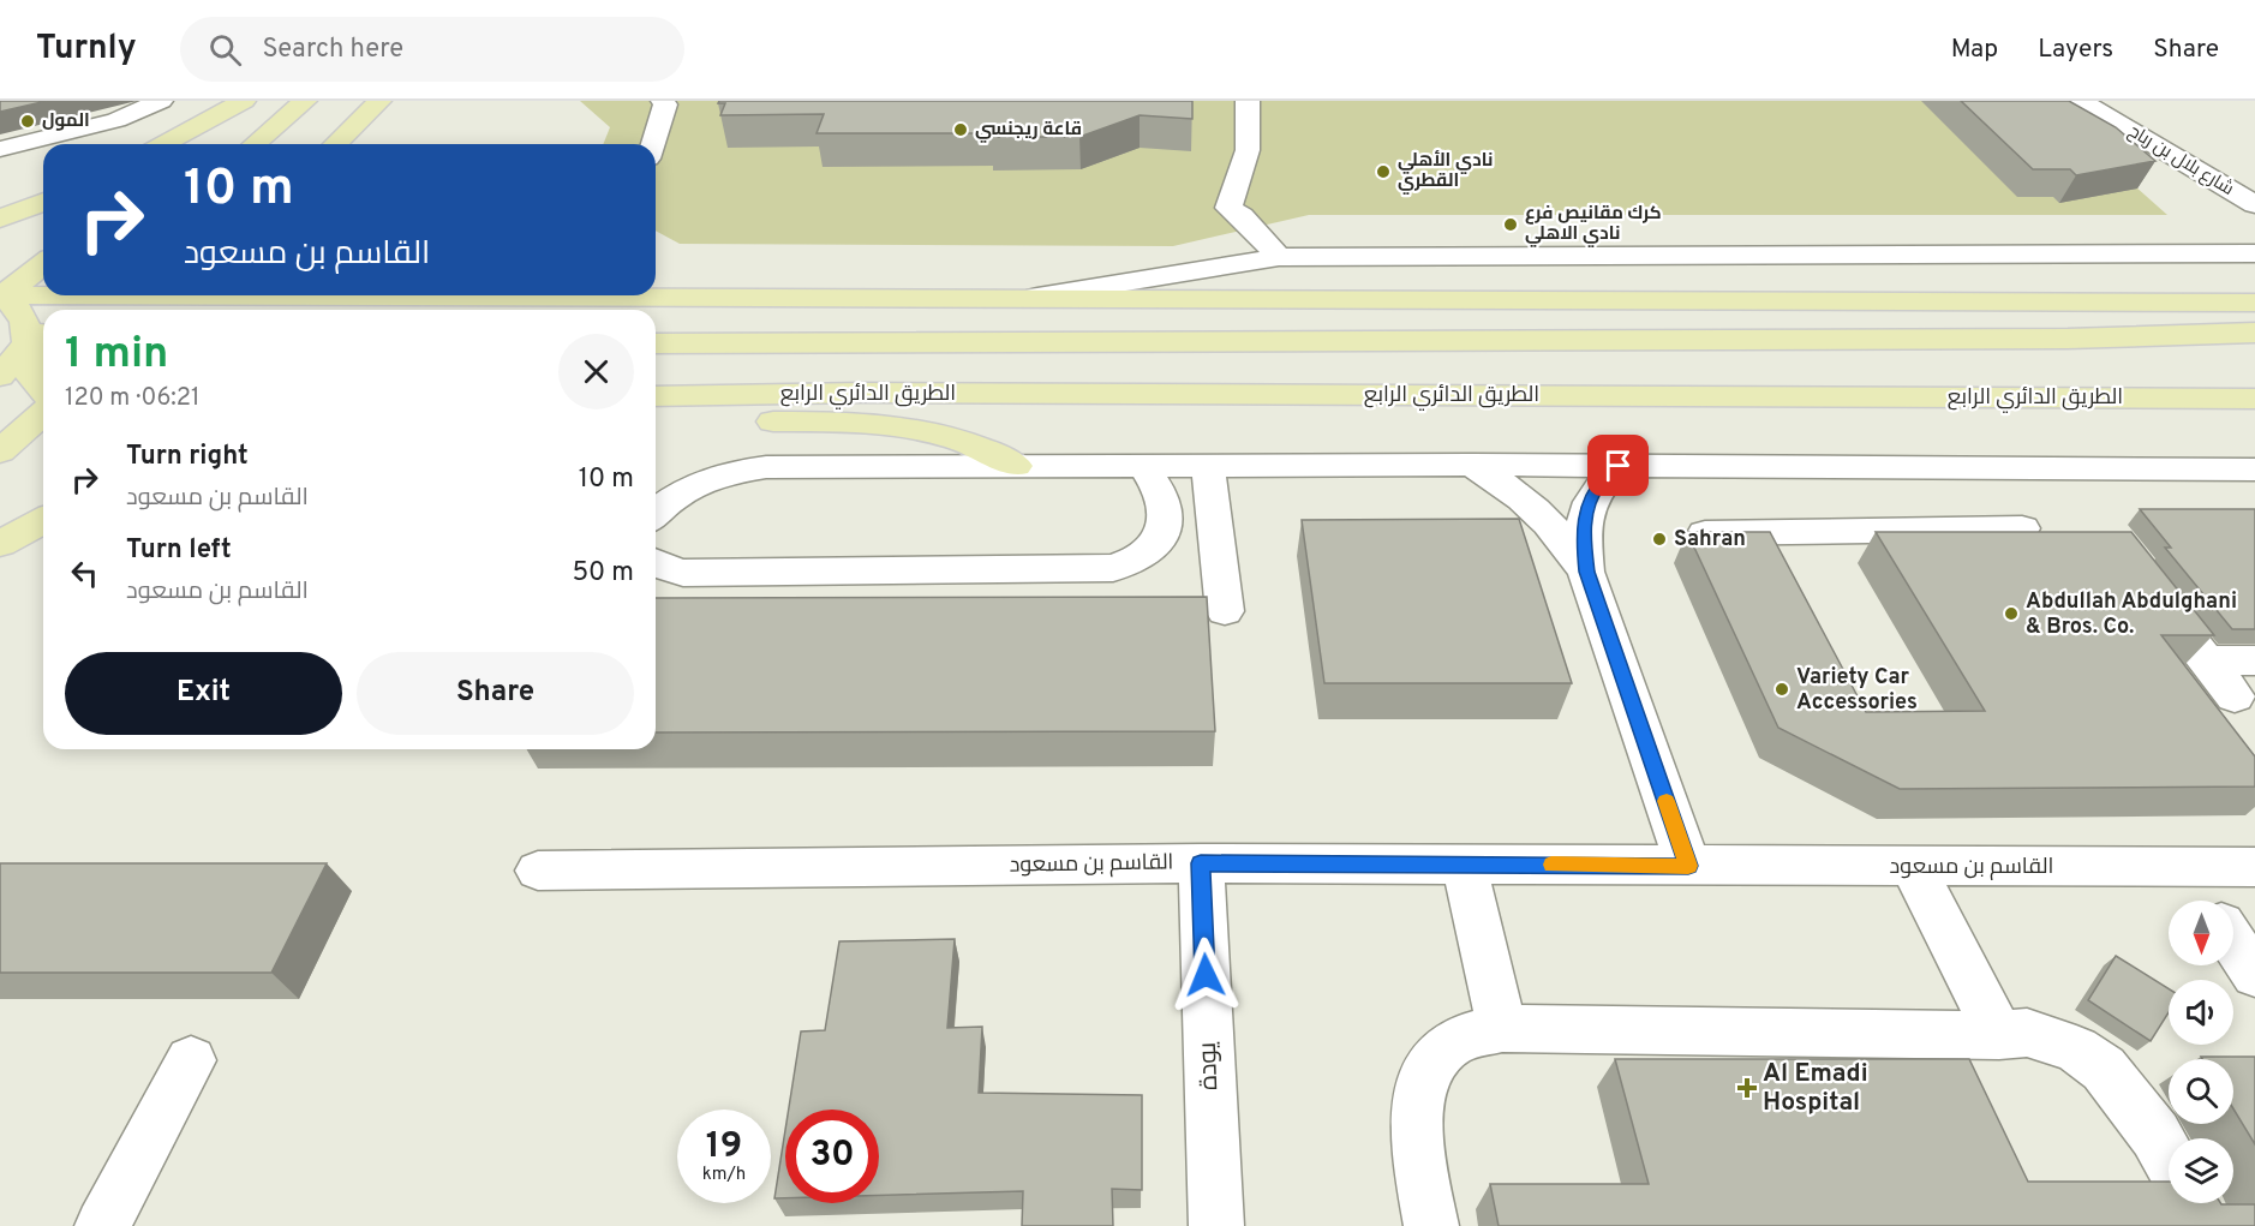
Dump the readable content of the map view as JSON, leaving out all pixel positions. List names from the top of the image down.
{
  "streets": {
    "main road": ["الطريق الدائري الرابع"],
    "street": ["شارع بلال بن رباح", "القاسم بن مسعود", "يودة"]
  },
  "crossings": [
    ["القاسم بن مسعود", "يودة"]
  ],
  "places": {
    "other": [
      "المول",
      "قاعة ريجنسي",
      "نادي الأهلي القطري",
      "كرك مقانيص فرع نادي الاهلي",
      "Sahran",
      "Abdullah Abdulghani & Bros. Co.",
      "Variety Car Accessories"
    ],
    "health": ["Al Emadi Hospital"]
  },
  "north": "bottom",
  "page": {
    "header": "Turnly",
    "search": "Search here",
    "nav": ["Map", "Layers", "Share"],
    "turn": ["10 m", "القاسم بن مسعود"],
    "heading": ["1 min", "120 m · 06:21"],
    "list": [
      {
        "name": "Turn right",
        "note": "القاسم بن مسعود",
        "value": "10 m"
      },
      {
        "name": "Turn left",
        "note": "القاسم بن مسعود",
        "value": "50 m"
      }
    ],
    "buttons": ["Exit", "Share"],
    "speed": "19 km/h",
    "limit": "30"
  }
}
